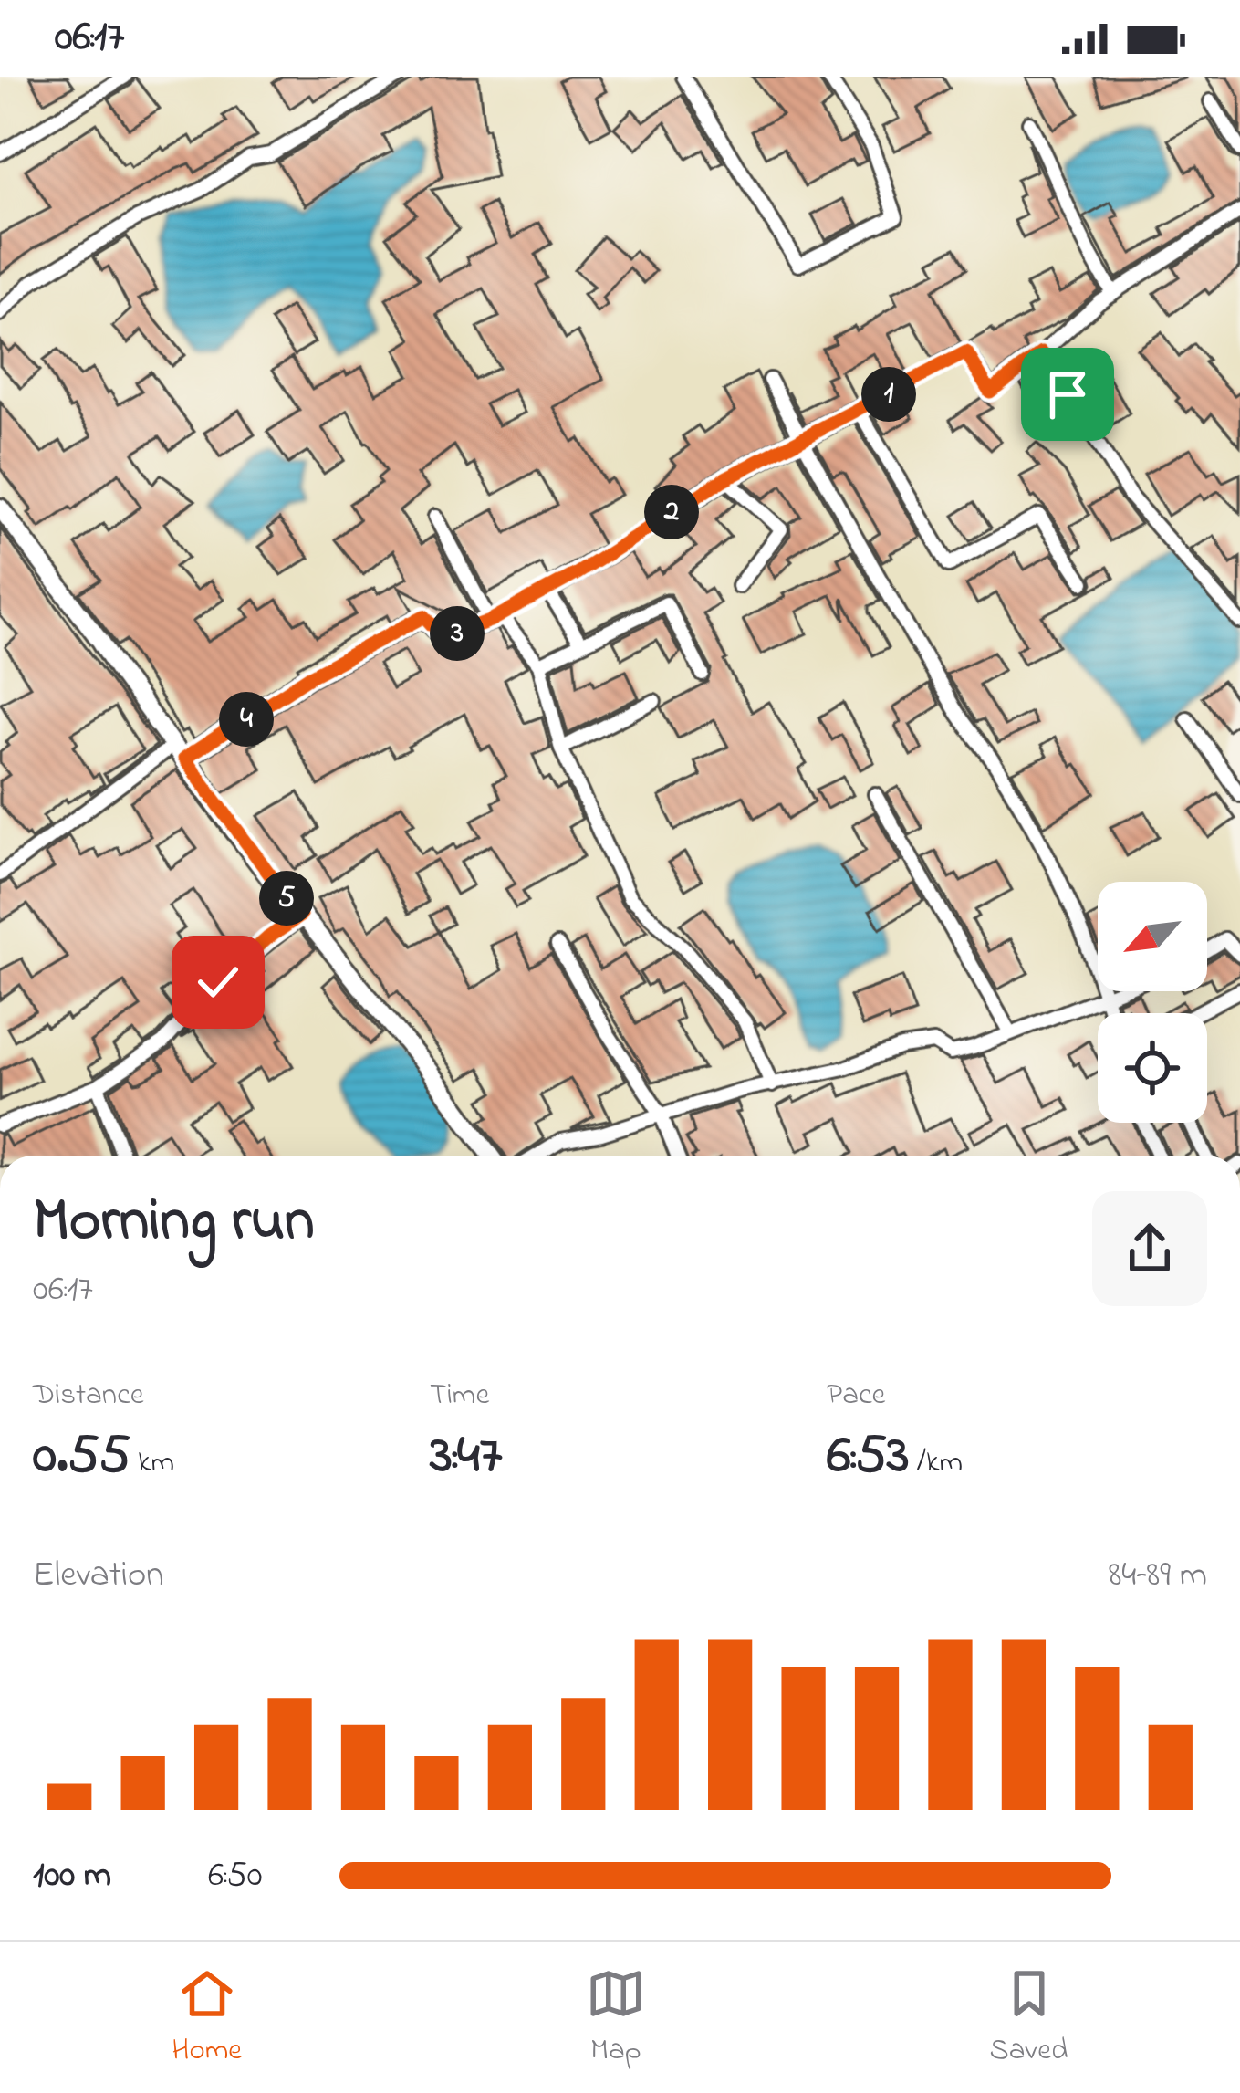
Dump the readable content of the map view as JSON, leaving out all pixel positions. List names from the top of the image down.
{
  "north": "bottom left",
  "page": {
    "status": "06:17",
    "pins": [
      "1",
      "2",
      "3",
      "4",
      "5"
    ],
    "heading": ["Morning run", "06:17"],
    "stats": [
      ["Distance", "0.55 km"],
      ["Time", "3:47"],
      ["Pace", "6:53 /km"]
    ],
    "chart": ["Elevation", "84–89 m"],
    "list": [
      {
        "name": "100 m",
        "note": "6:50"
      }
    ],
    "tabs": ["Home", "Map", "Saved"]
  }
}
